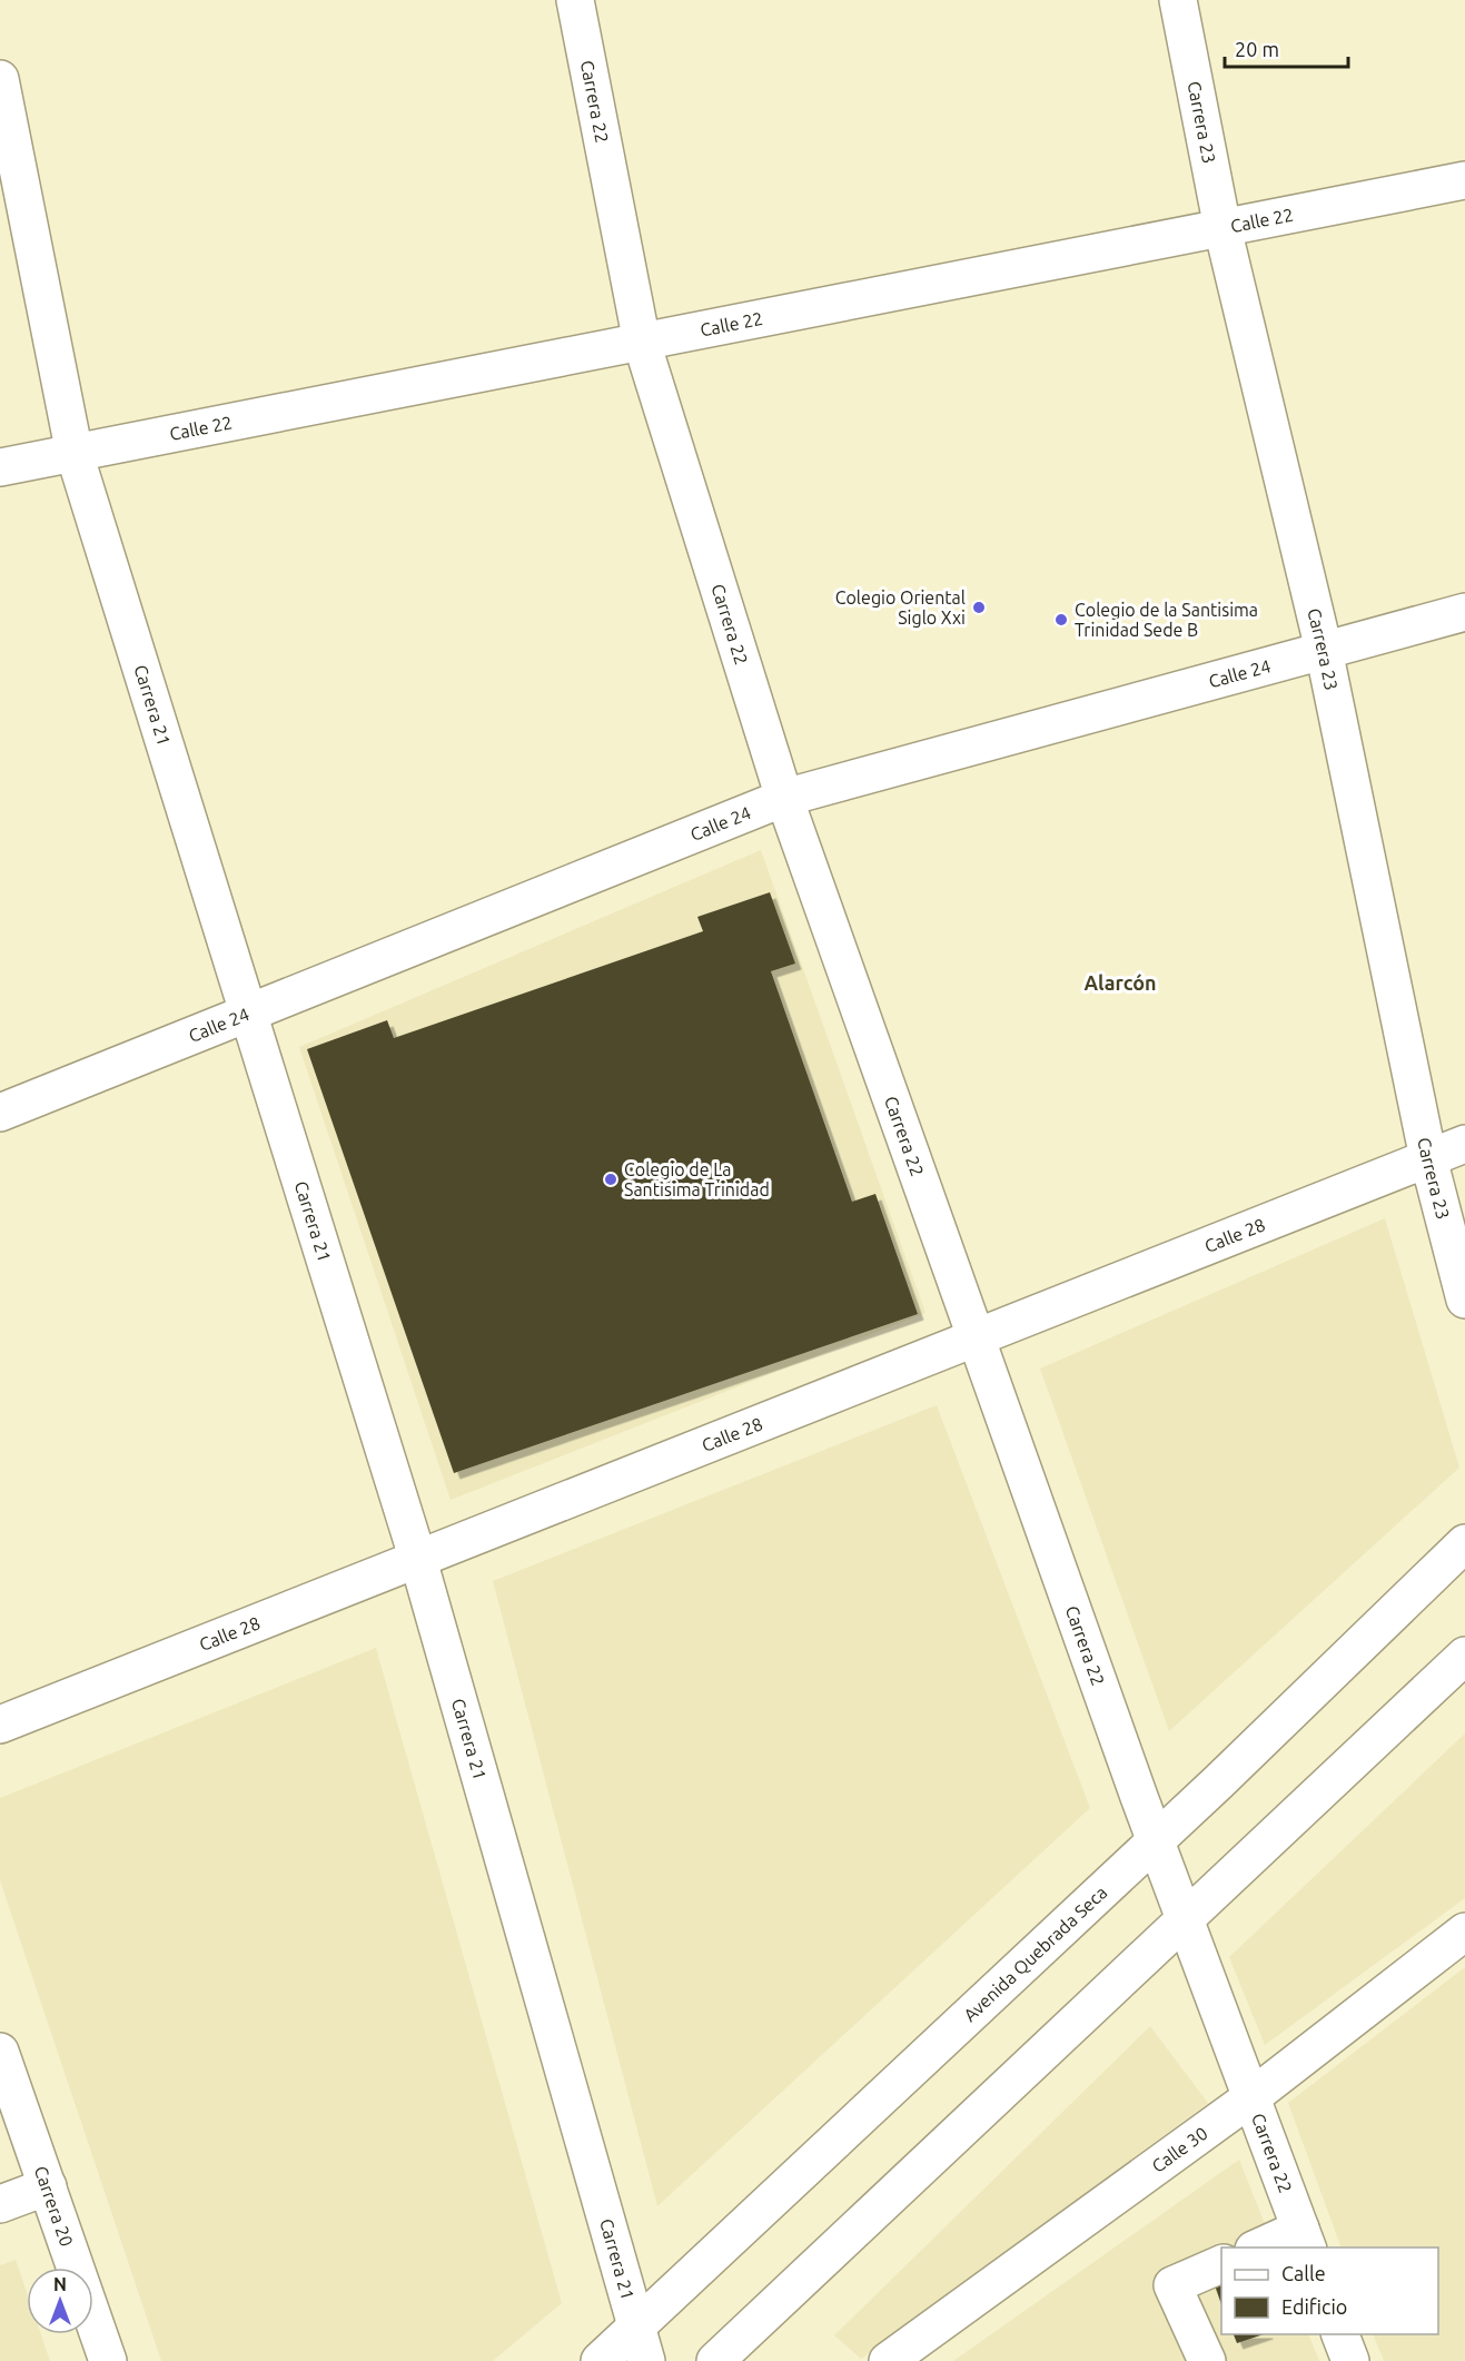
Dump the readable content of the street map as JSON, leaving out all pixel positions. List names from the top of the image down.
{
  "streets": {
    "street": [
      "Carrera 22",
      "Carrera 23",
      "Calle 22",
      "Calle 24",
      "Carrera 21",
      "Calle 28",
      "Avenida Quebrada Seca",
      "Calle 30",
      "Carrera 20"
    ]
  },
  "crossings": [
    ["Carrera 22", "Calle 22"],
    ["Carrera 22", "Calle 24"],
    ["Carrera 22", "Calle 28"],
    ["Carrera 22", "Avenida Quebrada Seca"],
    ["Carrera 22", "Calle 30"],
    ["Carrera 23", "Calle 22"],
    ["Carrera 23", "Calle 24"],
    ["Carrera 23", "Calle 28"],
    ["Calle 22", "Carrera 21"],
    ["Calle 24", "Carrera 21"],
    ["Carrera 21", "Calle 28"],
    ["Carrera 21", "Avenida Quebrada Seca"]
  ],
  "districts": ["Alarcón"],
  "places": ["Colegio Oriental Siglo Xxi", "Colegio de la Santisima Trinidad Sede B", "Colegio de La Santisima Trinidad"],
  "legend": ["Calle", "Edificio"],
  "scale_bar": "20 m",
  "north": "top"
}
